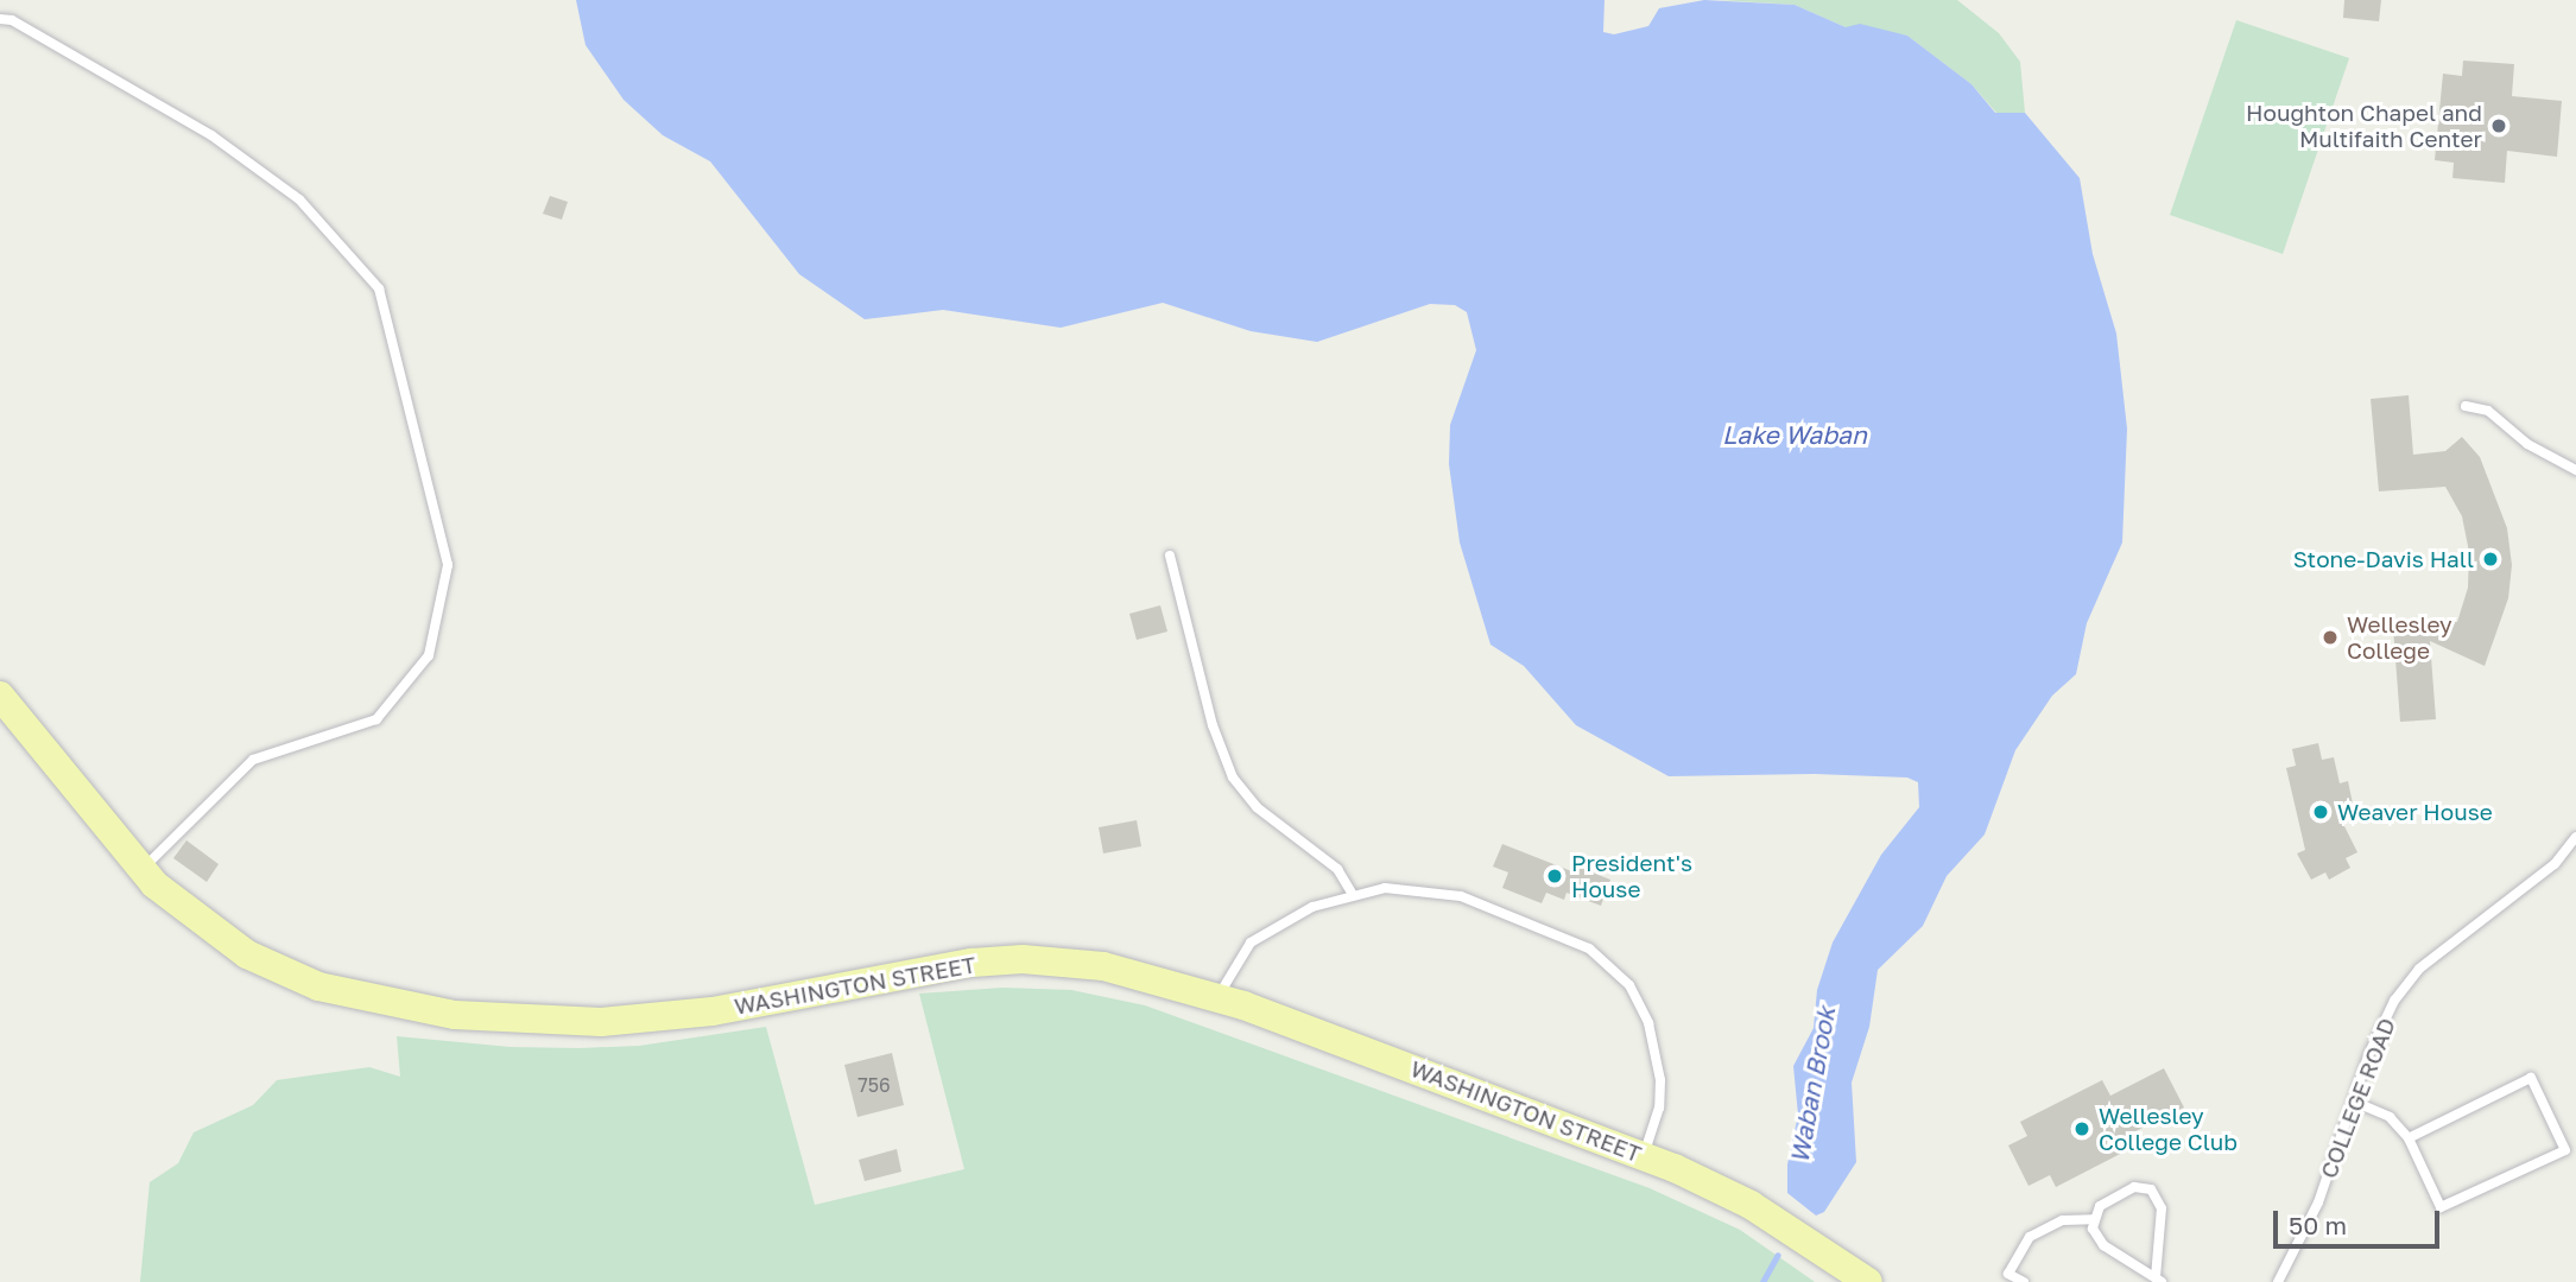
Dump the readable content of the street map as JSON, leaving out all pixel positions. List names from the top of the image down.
{
  "streets": {
    "main road": ["WASHINGTON STREET"],
    "lane": ["COLLEGE ROAD"]
  },
  "water": ["Lake Waban", "Waban Brook"],
  "places": [
    "Houghton Chapel and Multifaith Center",
    "Stone-Davis Hall",
    "Wellesley College",
    "Weaver House",
    "President's House",
    "Wellesley College Club"
  ],
  "house_numbers": ["756"],
  "scale_bar": "50 m"
}
